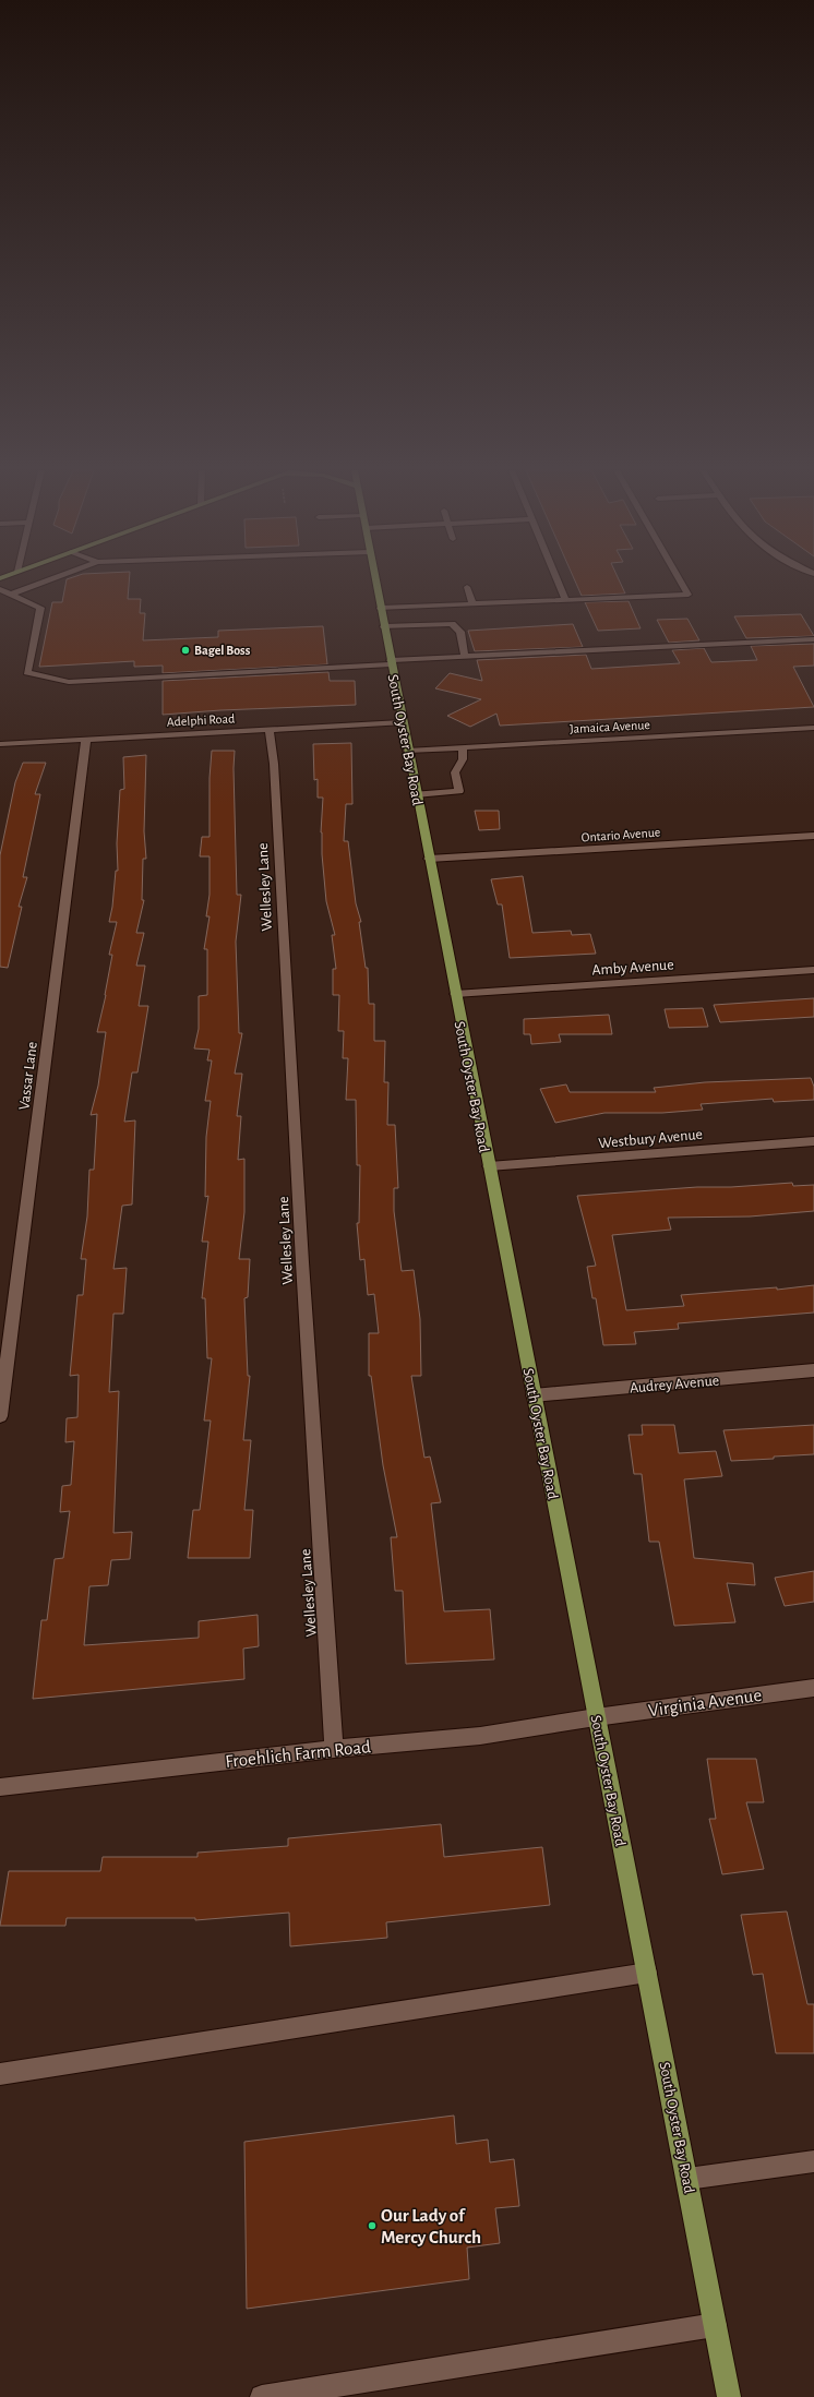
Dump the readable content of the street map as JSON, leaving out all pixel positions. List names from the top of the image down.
{
  "streets": {
    "main road": ["South Oyster Bay Road"],
    "street": [
      "Adelphi Road",
      "Jamaica Avenue",
      "Ontario Avenue",
      "Wellesley Lane",
      "Amby Avenue",
      "Vassar Lane",
      "Westbury Avenue",
      "Audrey Avenue",
      "Virginia Avenue",
      "Froehlich Farm Road"
    ]
  },
  "crossings": [
    ["Adelphi Road", "South Oyster Bay Road"],
    ["Adelphi Road", "Wellesley Lane"],
    ["Adelphi Road", "Vassar Lane"],
    ["Jamaica Avenue", "South Oyster Bay Road"],
    ["South Oyster Bay Road", "Ontario Avenue"],
    ["South Oyster Bay Road", "Amby Avenue"],
    ["South Oyster Bay Road", "Westbury Avenue"],
    ["South Oyster Bay Road", "Audrey Avenue"],
    ["South Oyster Bay Road", "Virginia Avenue"],
    ["South Oyster Bay Road", "Froehlich Farm Road"],
    ["Wellesley Lane", "Froehlich Farm Road"],
    ["Virginia Avenue", "Froehlich Farm Road"]
  ],
  "places": ["Bagel Boss", "Our Lady of Mercy Church"]
}
